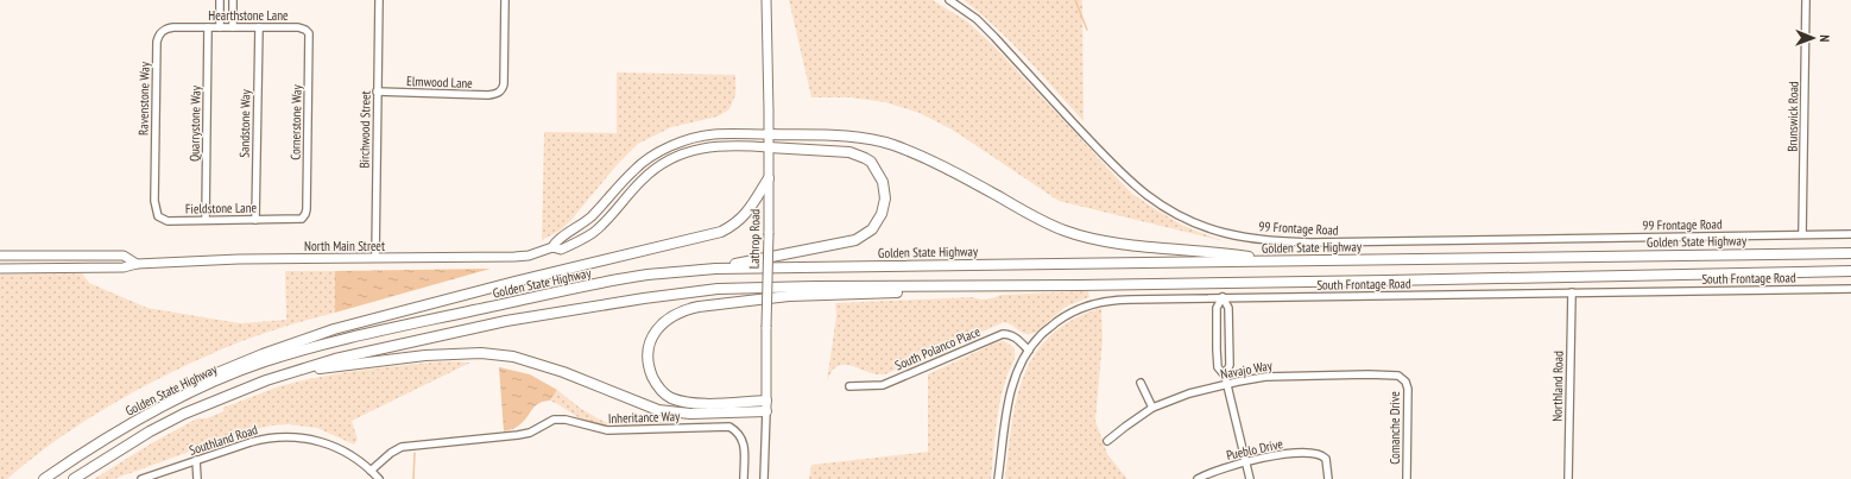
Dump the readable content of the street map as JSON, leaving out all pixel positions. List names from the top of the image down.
{
  "streets": {
    "highway": ["Golden State Highway"],
    "main road": ["Lathrop Road", "North Main Street"],
    "street": [
      "Hearthstone Lane",
      "Elmwood Lane",
      "Ravenstone Way",
      "Brunswick Road",
      "Cornerstone Way",
      "Quarrystone Way",
      "Sandstone Way",
      "Birchwood Street",
      "Fieldstone Lane",
      "99 Frontage Road",
      "South Frontage Road",
      "South Polanco Place",
      "Navajo Way",
      "Northland Road",
      "Inheritance Way",
      "Comanche Drive",
      "Southland Road",
      "Pueblo Drive"
    ]
  },
  "crossings": [
    ["Hearthstone Lane", "Ravenstone Way"],
    ["Hearthstone Lane", "Cornerstone Way"],
    ["Hearthstone Lane", "Quarrystone Way"],
    ["Hearthstone Lane", "Sandstone Way"],
    ["Elmwood Lane", "Birchwood Street"],
    ["Ravenstone Way", "Fieldstone Lane"],
    ["Brunswick Road", "99 Frontage Road"],
    ["Cornerstone Way", "Fieldstone Lane"],
    ["Quarrystone Way", "Fieldstone Lane"],
    ["Sandstone Way", "Fieldstone Lane"],
    ["Birchwood Street", "North Main Street"],
    ["Lathrop Road", "North Main Street"],
    ["South Frontage Road", "South Polanco Place"],
    ["South Frontage Road", "Northland Road"],
    ["Navajo Way", "Comanche Drive"],
    ["Inheritance Way", "Southland Road"]
  ],
  "north": "right"
}
